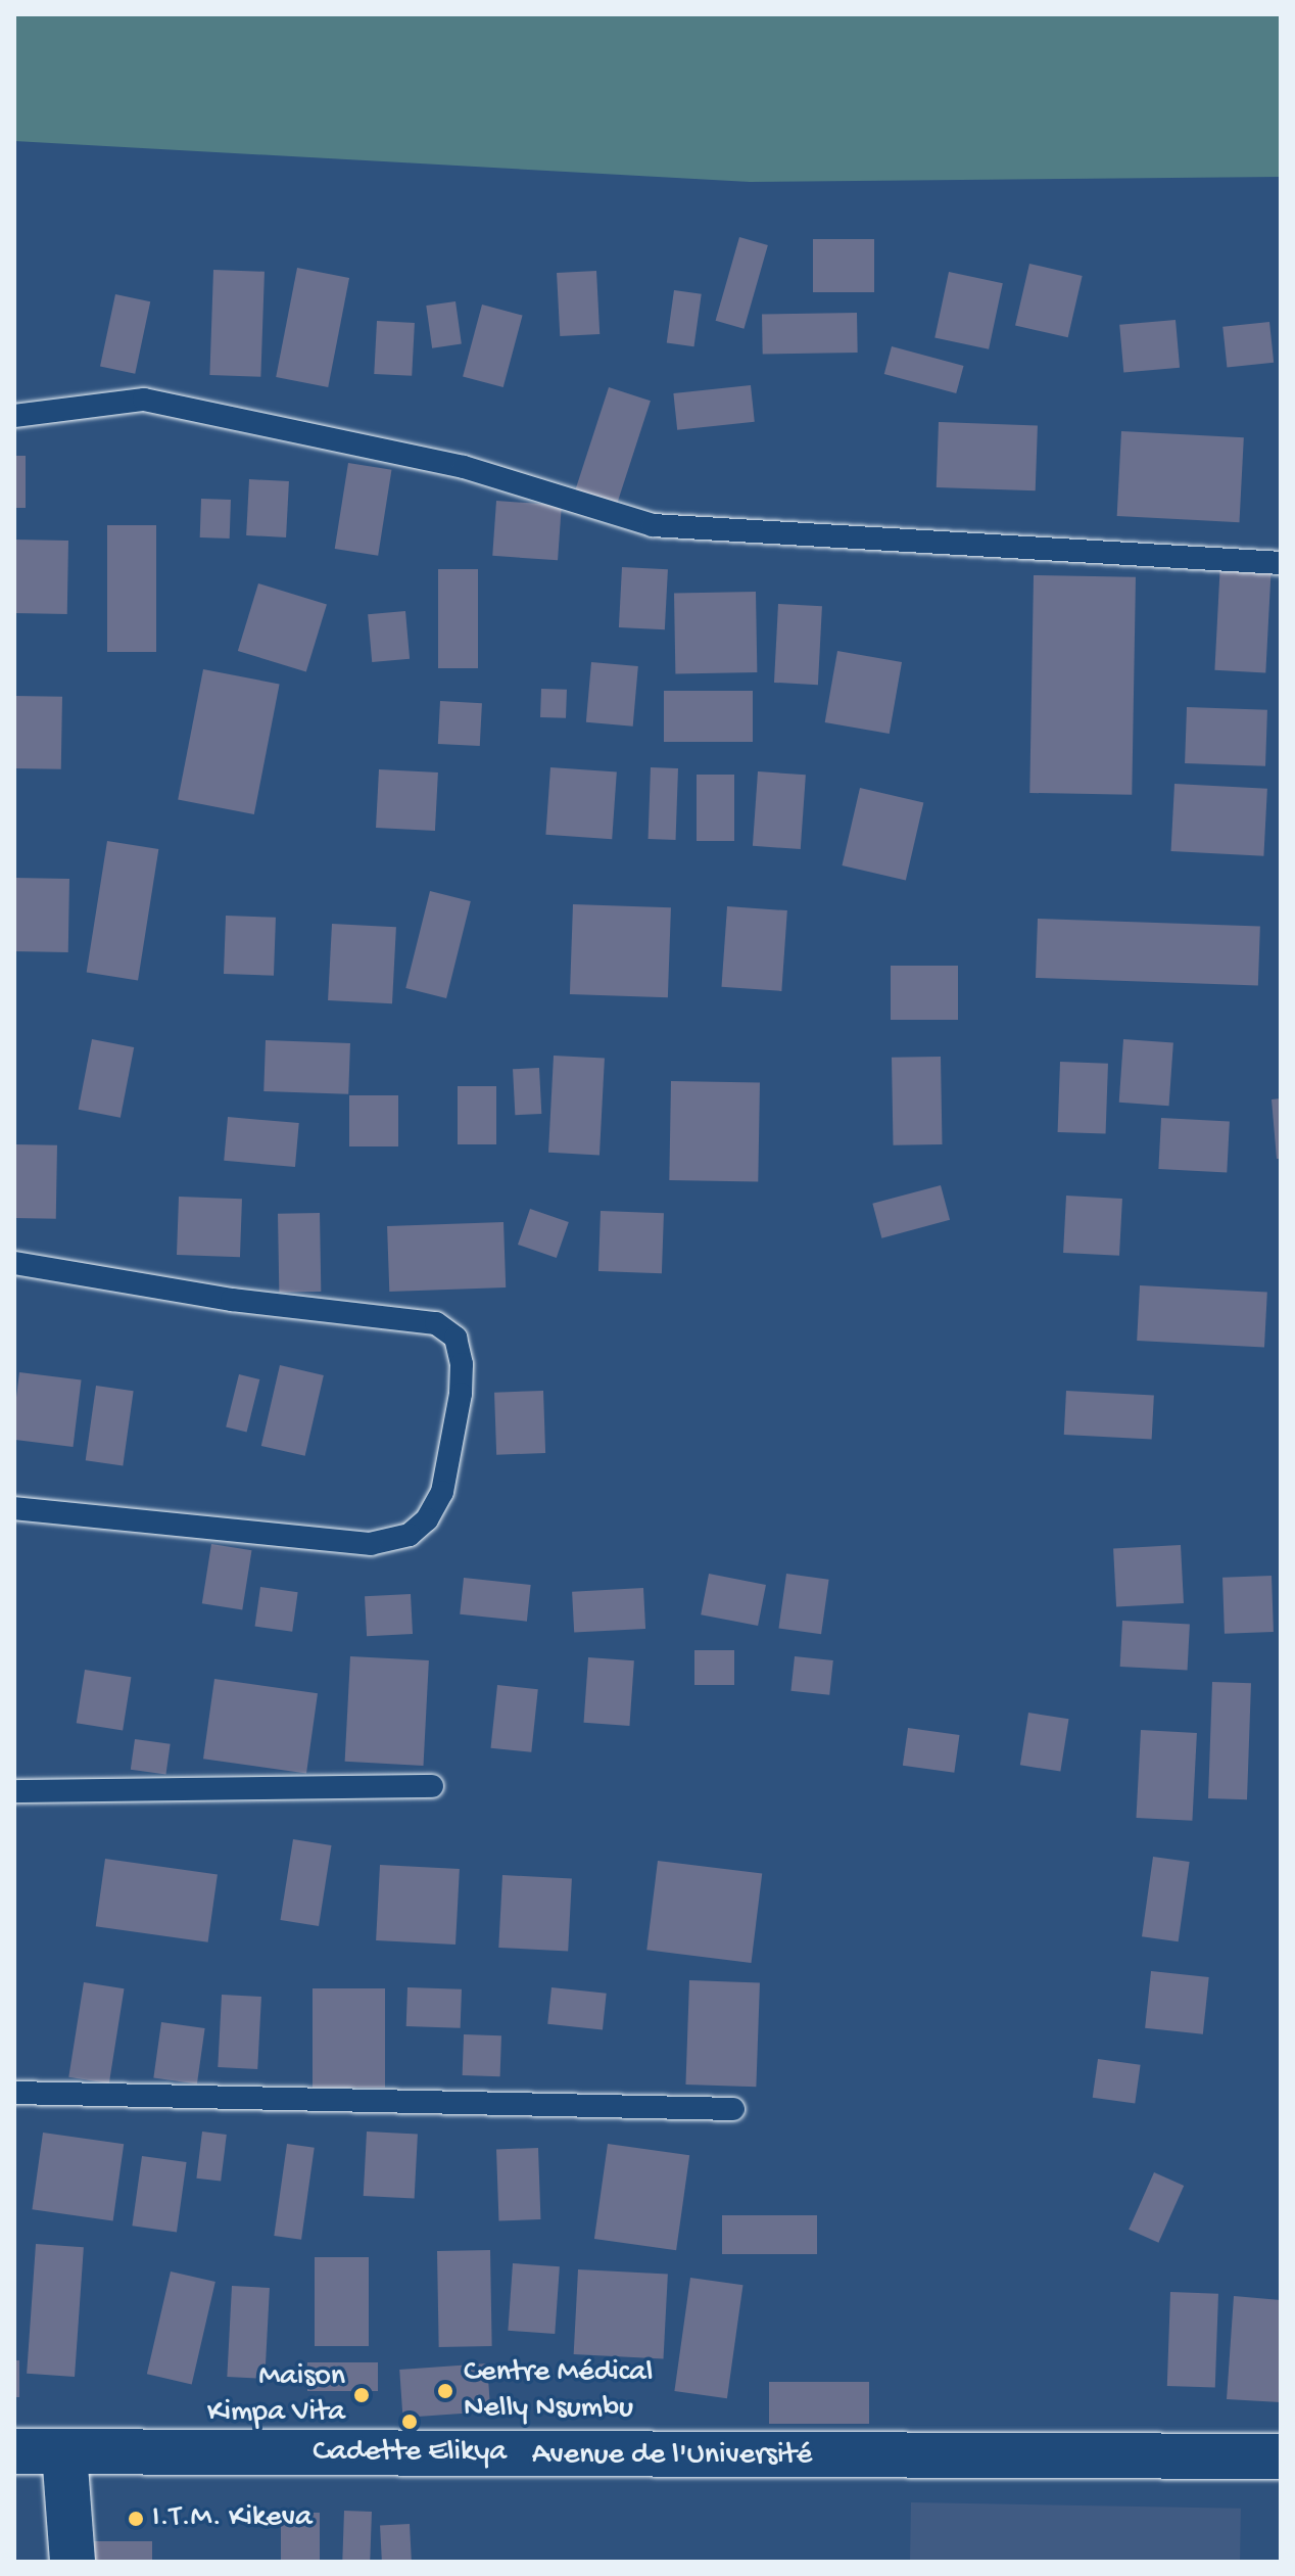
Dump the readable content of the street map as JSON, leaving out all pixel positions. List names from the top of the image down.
{
  "streets": {
    "street": ["Avenue de l'Université"]
  },
  "places": [
    "Centre Médical Nelly Nsumbu",
    "Maison Kimpa Vita",
    "Cadette Elikya",
    "I.T.M. Kikeva"
  ]
}
